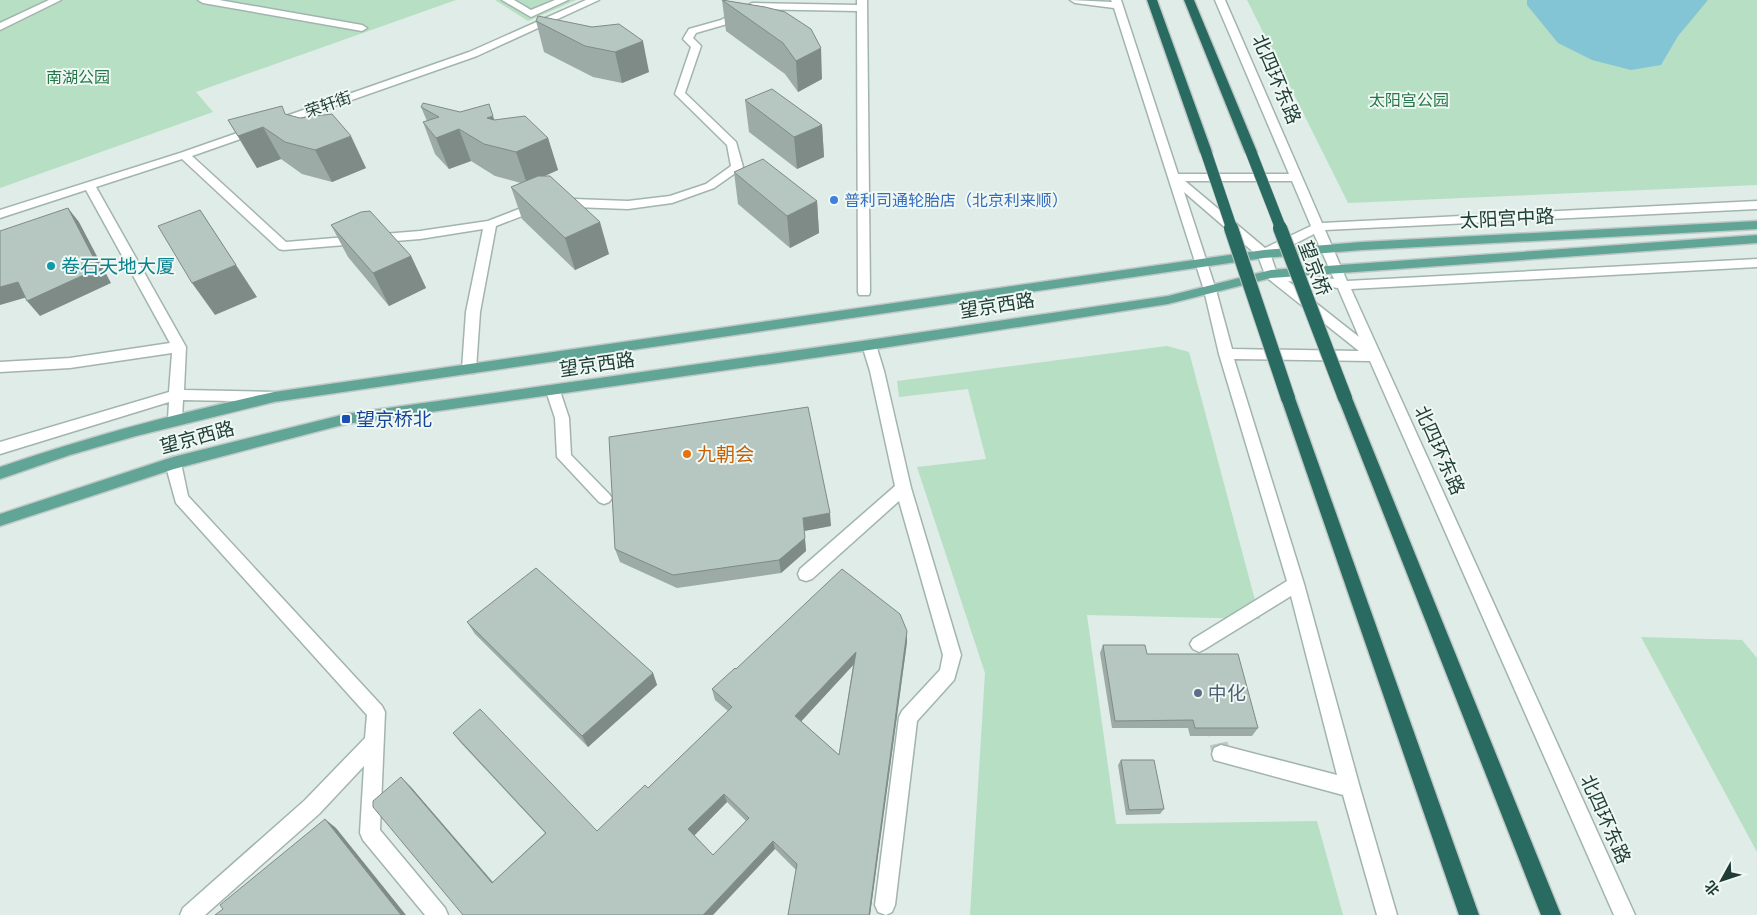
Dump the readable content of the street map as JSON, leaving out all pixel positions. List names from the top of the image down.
{
  "streets": {
    "highway": ["望京桥"],
    "main road": ["太阳宫中路", "望京西路"],
    "street": ["北四环东路", "荣轩街"]
  },
  "crossings": [
    ["北四环东路", "太阳宫中路"],
    ["太阳宫中路", "望京西路"]
  ],
  "parks": ["南湖公园", "太阳宫公园"],
  "places": {
    "other": [
      "普利司通轮胎店（北京利来顺）",
      "卷石天地大厦",
      "九朝会",
      "中化"
    ],
    "transit": ["望京桥北"]
  },
  "north": "bottom left"
}
